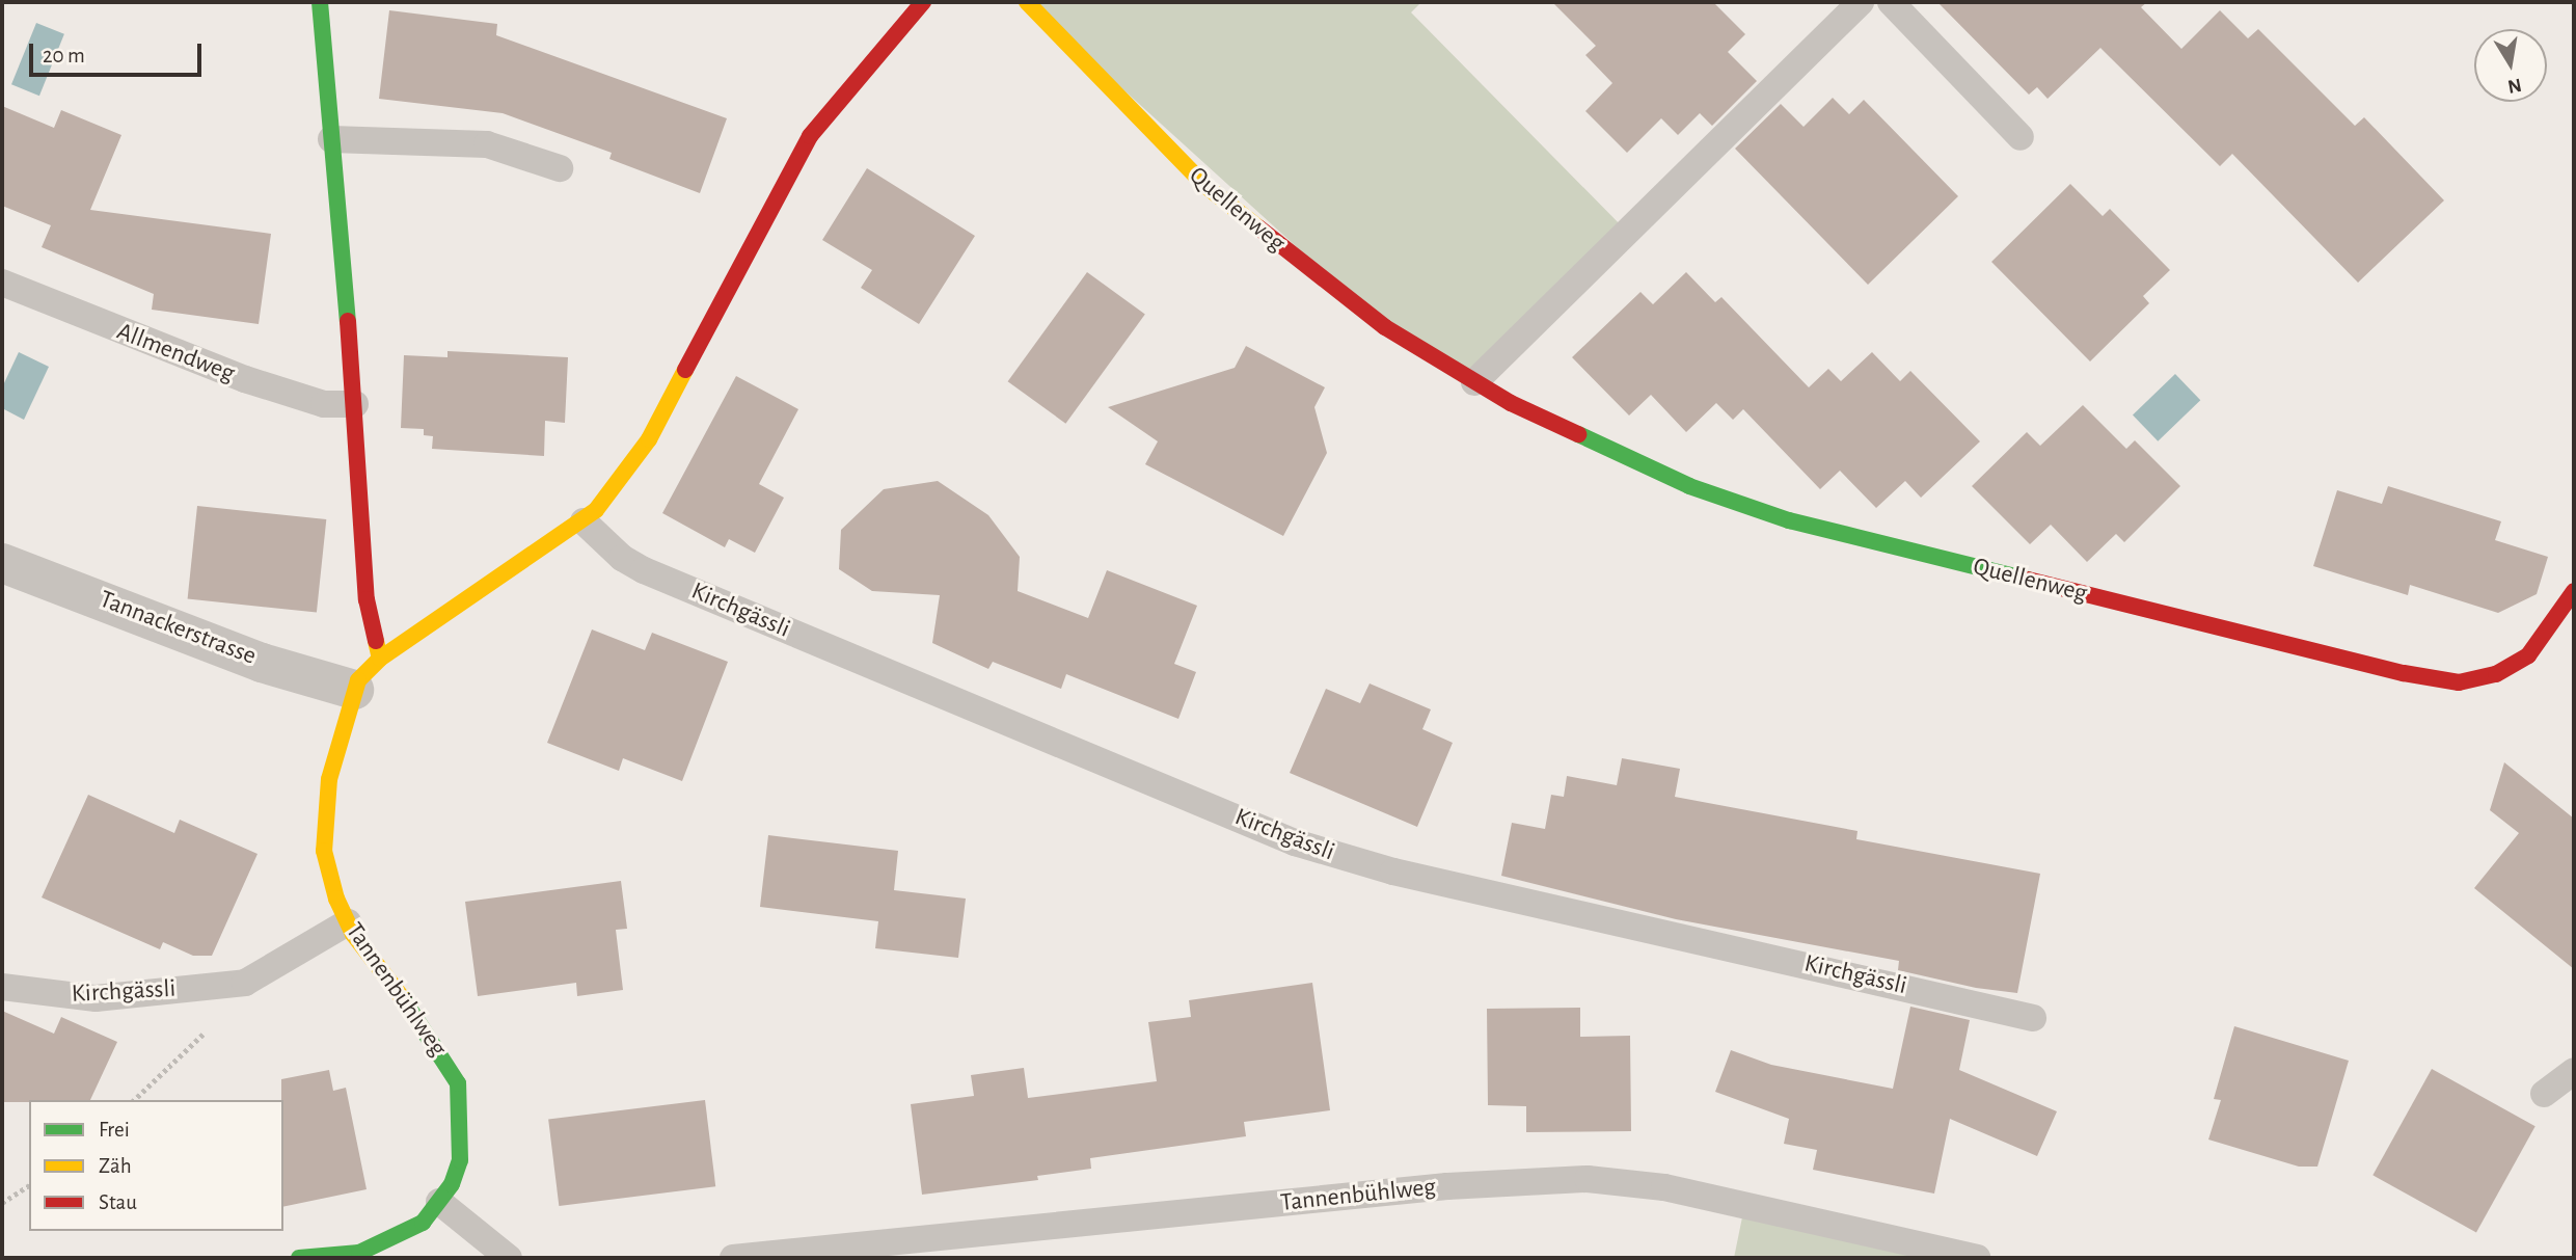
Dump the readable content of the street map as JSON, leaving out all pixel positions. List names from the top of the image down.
{
  "streets": {
    "street": ["Quellenweg", "Tannackerstrasse", "Tannenbühlweg"],
    "lane": ["Allmendweg", "Kirchgässli"]
  },
  "crossings": [
    ["Kirchgässli", "Tannenbühlweg"],
    ["Tannackerstrasse", "Tannenbühlweg"]
  ],
  "legend": ["Frei", "Zäh", "Stau"],
  "scale_bar": "20 m",
  "north": "bottom"
}
